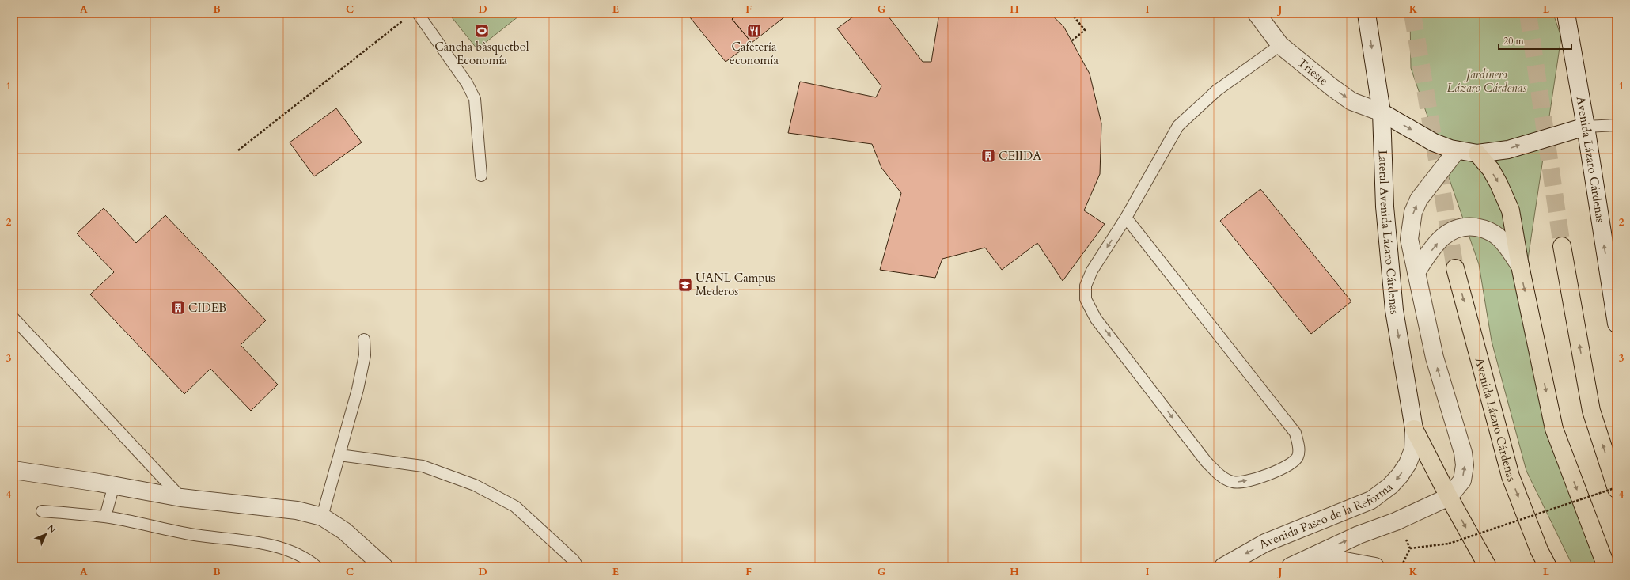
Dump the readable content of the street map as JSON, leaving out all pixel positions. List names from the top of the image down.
{
  "streets": {
    "highway": ["Avenida Lázaro Cárdenas"],
    "street": ["Trieste", "Lateral Avenida Lázaro Cárdenas", "Avenida Paseo de la Reforma"]
  },
  "crossings": [
    ["Trieste", "Avenida Lázaro Cárdenas"],
    ["Trieste", "Lateral Avenida Lázaro Cárdenas"],
    ["Lateral Avenida Lázaro Cárdenas", "Avenida Paseo de la Reforma"]
  ],
  "one_way": ["Trieste"],
  "parks": ["Jardinera Lázaro Cárdenas"],
  "places": {
    "sports": ["Cancha bàsquetbol Economía"],
    "restaurant": ["Cafetería economía"],
    "building": ["CEIIDA", "CIDEB"],
    "school or university": ["UANL Campus Mederos"]
  },
  "scale_bar": "20 m",
  "north": "top right",
  "grid": {
    "columns": [
      "A",
      "B",
      "C",
      "D",
      "E",
      "F",
      "G",
      "H",
      "I",
      "J",
      "K",
      "L"
    ],
    "rows": [
      "1",
      "2",
      "3",
      "4"
    ]
  }
}
